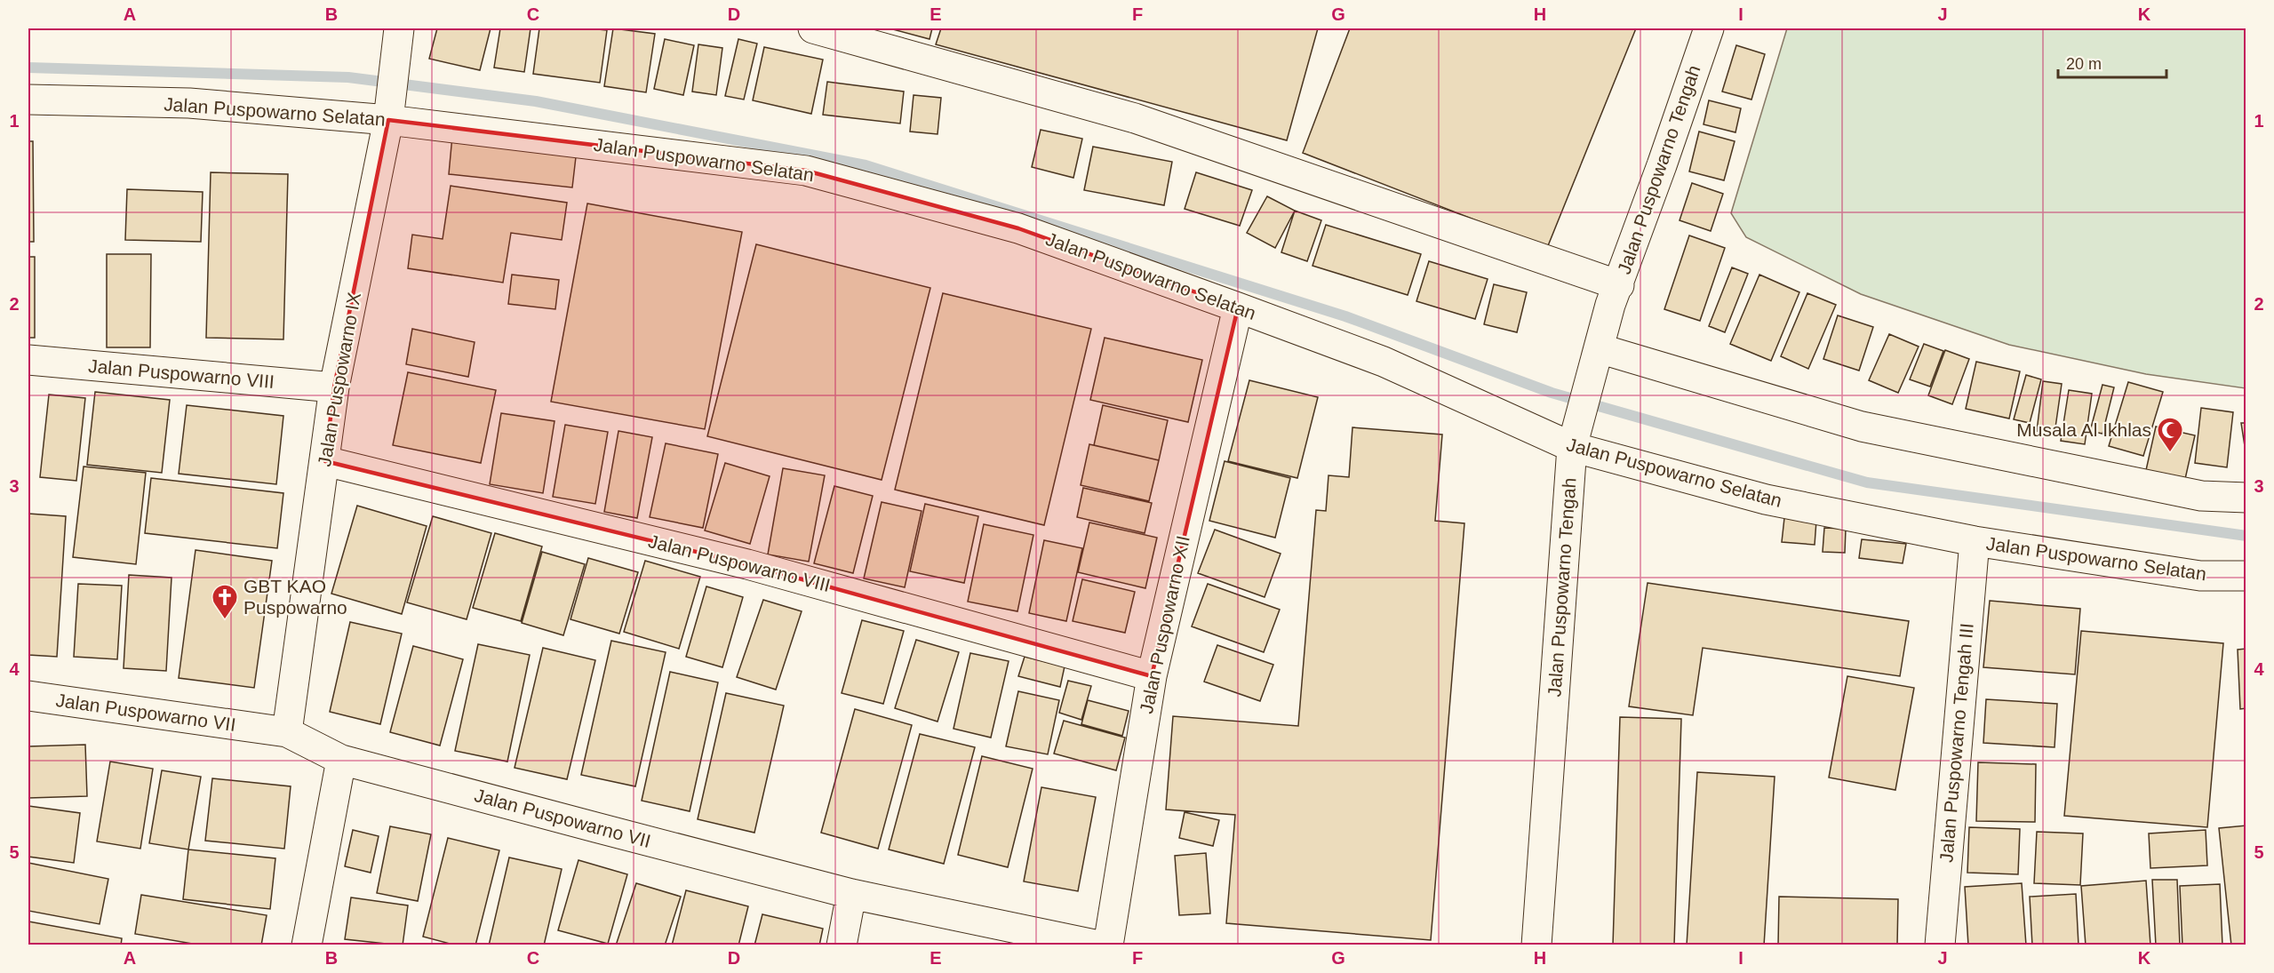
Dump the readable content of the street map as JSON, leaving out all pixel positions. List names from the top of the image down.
{
  "streets": {
    "street": [
      "Jalan Puspowarno Selatan",
      "Jalan Puspowarno Tengah",
      "Jalan Puspowarno VIII",
      "Jalan Puspowarno IX",
      "Jalan Puspowarno XII",
      "Jalan Puspowarno VII",
      "Jalan Puspowarno Tengah III"
    ]
  },
  "crossings": [
    ["Jalan Puspowarno Selatan", "Jalan Puspowarno Tengah"],
    ["Jalan Puspowarno Selatan", "Jalan Puspowarno IX"],
    ["Jalan Puspowarno Selatan", "Jalan Puspowarno XII"],
    ["Jalan Puspowarno Selatan", "Jalan Puspowarno Tengah III"],
    ["Jalan Puspowarno VIII", "Jalan Puspowarno IX"],
    ["Jalan Puspowarno VIII", "Jalan Puspowarno XII"],
    ["Jalan Puspowarno IX", "Jalan Puspowarno VII"]
  ],
  "places": {
    "mosque": ["Musala Al Ikhlas"],
    "church": ["GBT KAO Puspowarno"]
  },
  "scale_bar": "20 m",
  "grid": {
    "columns": [
      "A",
      "B",
      "C",
      "D",
      "E",
      "F",
      "G",
      "H",
      "I",
      "J",
      "K"
    ],
    "rows": [
      "1",
      "2",
      "3",
      "4",
      "5"
    ]
  }
}
